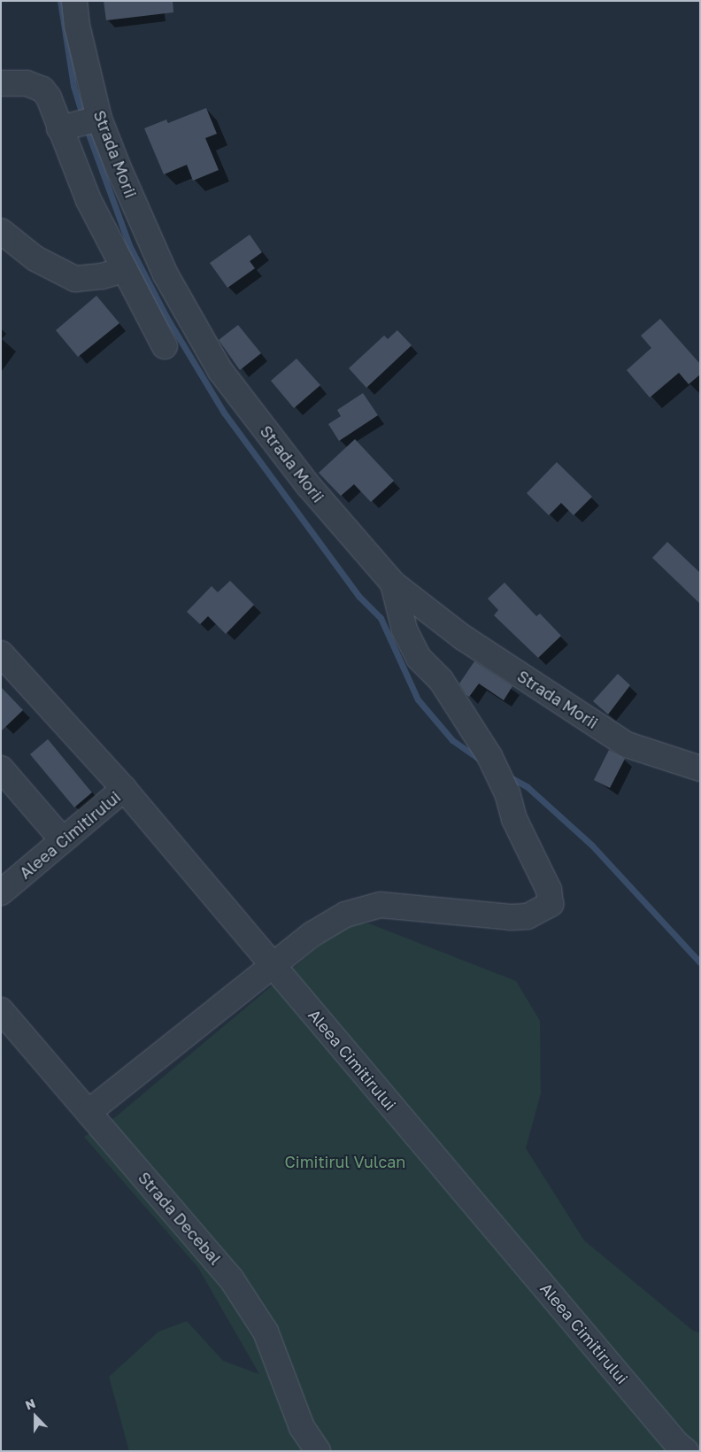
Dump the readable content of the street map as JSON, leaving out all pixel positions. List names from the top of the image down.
{
  "streets": {
    "street": ["Strada Morii", "Aleea Cimitirului", "Strada Decebal"]
  },
  "parks": ["Cimitirul Vulcan"],
  "north": "top"
}
